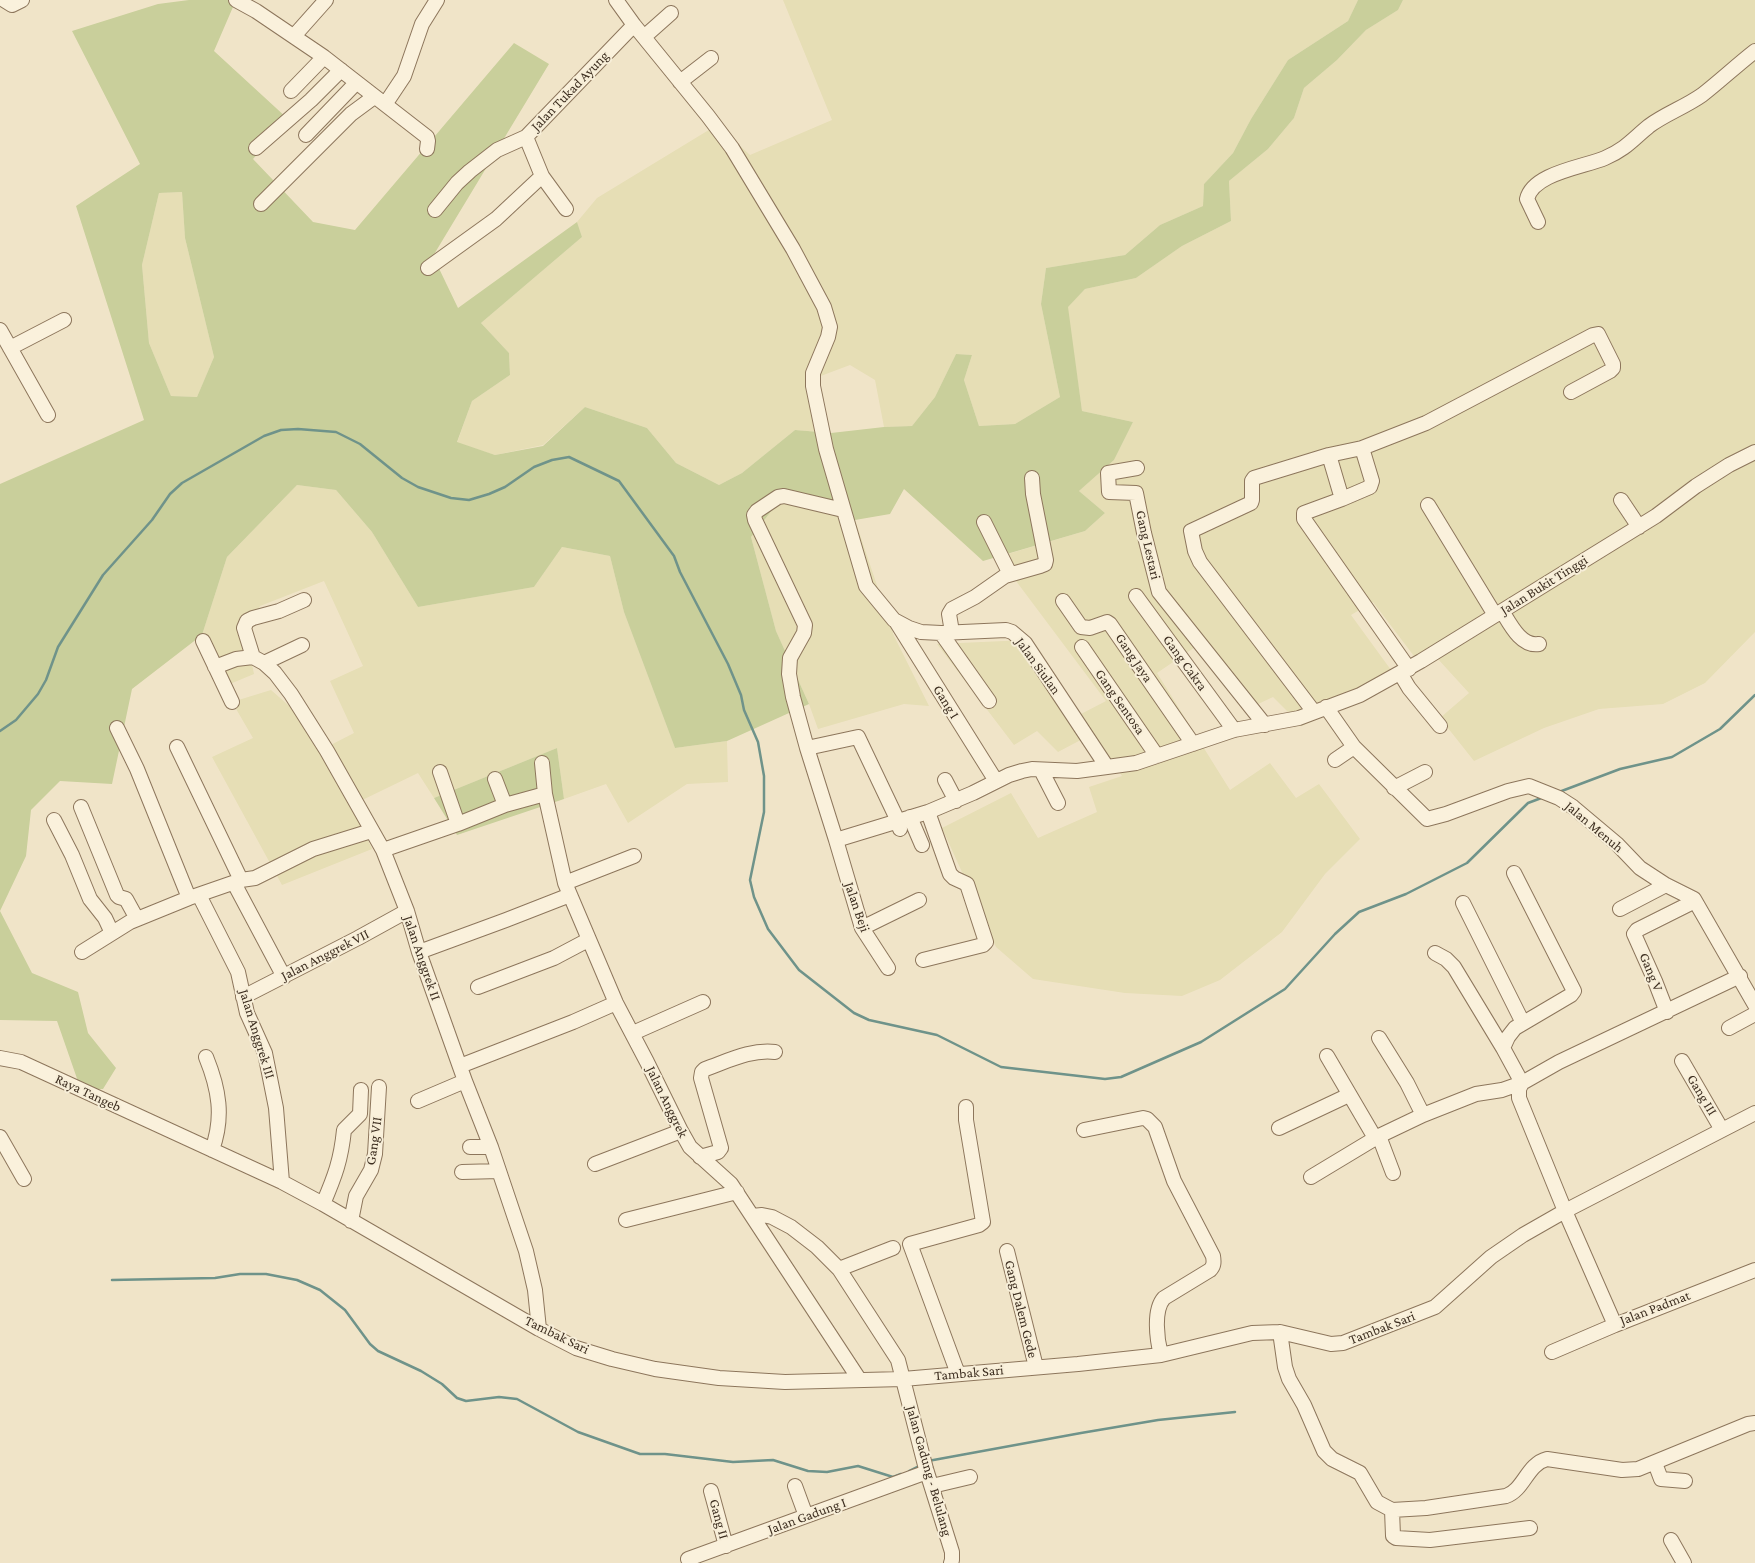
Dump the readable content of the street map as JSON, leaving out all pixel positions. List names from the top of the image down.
{
  "streets": {
    "street": [
      "Jalan Tukad Ayung",
      "Gang Lestari",
      "Jalan Bukit Tinggi",
      "Gang Jaya",
      "Gang Cakra",
      "Jalan Siulan",
      "Gang I",
      "Gang Sentosa",
      "Jalan Menuh",
      "Jalan Beji",
      "Jalan Anggrek VII",
      "Jalan Anggrek II",
      "Gang V",
      "Jalan Anggrek III",
      "Raya Tangeb",
      "Gang III",
      "Jalan Anggrek",
      "Gang VII",
      "Jalan Padmat",
      "Gang Dalem Gede",
      "Tambak Sari",
      "Jalan Gadung - Belulang",
      "Jalan Gadung I",
      "Gang II"
    ]
  },
  "crossings": [
    ["Jalan Tukad Ayung", "Jalan Siulan"],
    ["Jalan Bukit Tinggi", "Jalan Menuh"],
    ["Jalan Siulan", "Gang I"],
    ["Jalan Siulan", "Jalan Beji"],
    ["Jalan Menuh", "Gang V"],
    ["Jalan Anggrek VII", "Jalan Anggrek II"],
    ["Jalan Anggrek VII", "Jalan Anggrek III"],
    ["Jalan Anggrek II", "Tambak Sari"],
    ["Jalan Anggrek III", "Tambak Sari"],
    ["Raya Tangeb", "Tambak Sari"],
    ["Gang III", "Tambak Sari"],
    ["Jalan Anggrek", "Tambak Sari"],
    ["Jalan Anggrek", "Jalan Gadung - Belulang"],
    ["Gang VII", "Tambak Sari"],
    ["Jalan Padmat", "Tambak Sari"],
    ["Gang Dalem Gede", "Tambak Sari"],
    ["Tambak Sari", "Jalan Gadung - Belulang"],
    ["Jalan Gadung - Belulang", "Jalan Gadung I"],
    ["Jalan Gadung I", "Gang II"]
  ]
}
